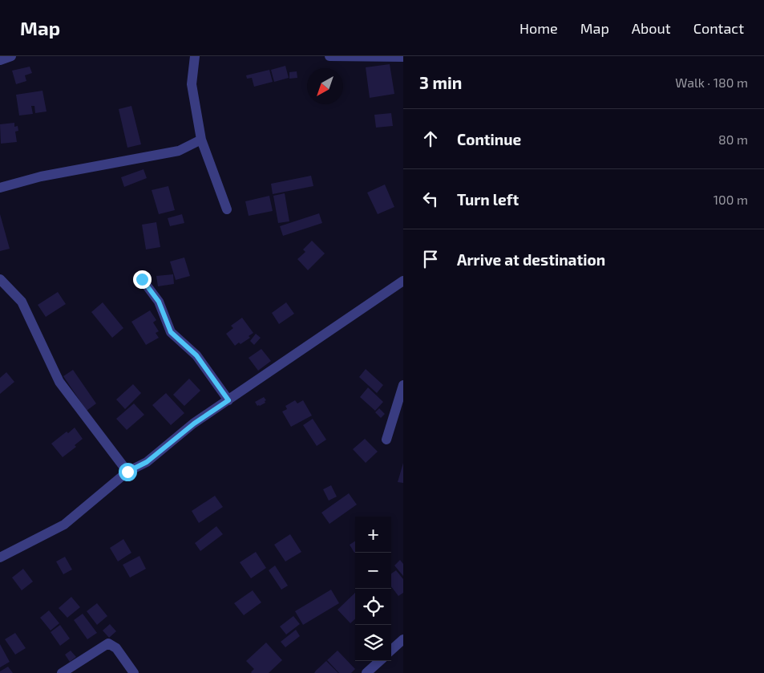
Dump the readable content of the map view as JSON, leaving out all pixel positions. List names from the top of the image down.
{
  "north": "bottom left",
  "page": {
    "header": "Map",
    "nav": [
      "Home",
      "Map",
      "About",
      "Contact"
    ],
    "heading": ["3 min", "Walk · 180 m"],
    "list": [
      ["Continue", "80 m"],
      ["Turn left", "100 m"],
      "Arrive at destination"
    ],
    "map_buttons": ["+", "−"]
  }
}
